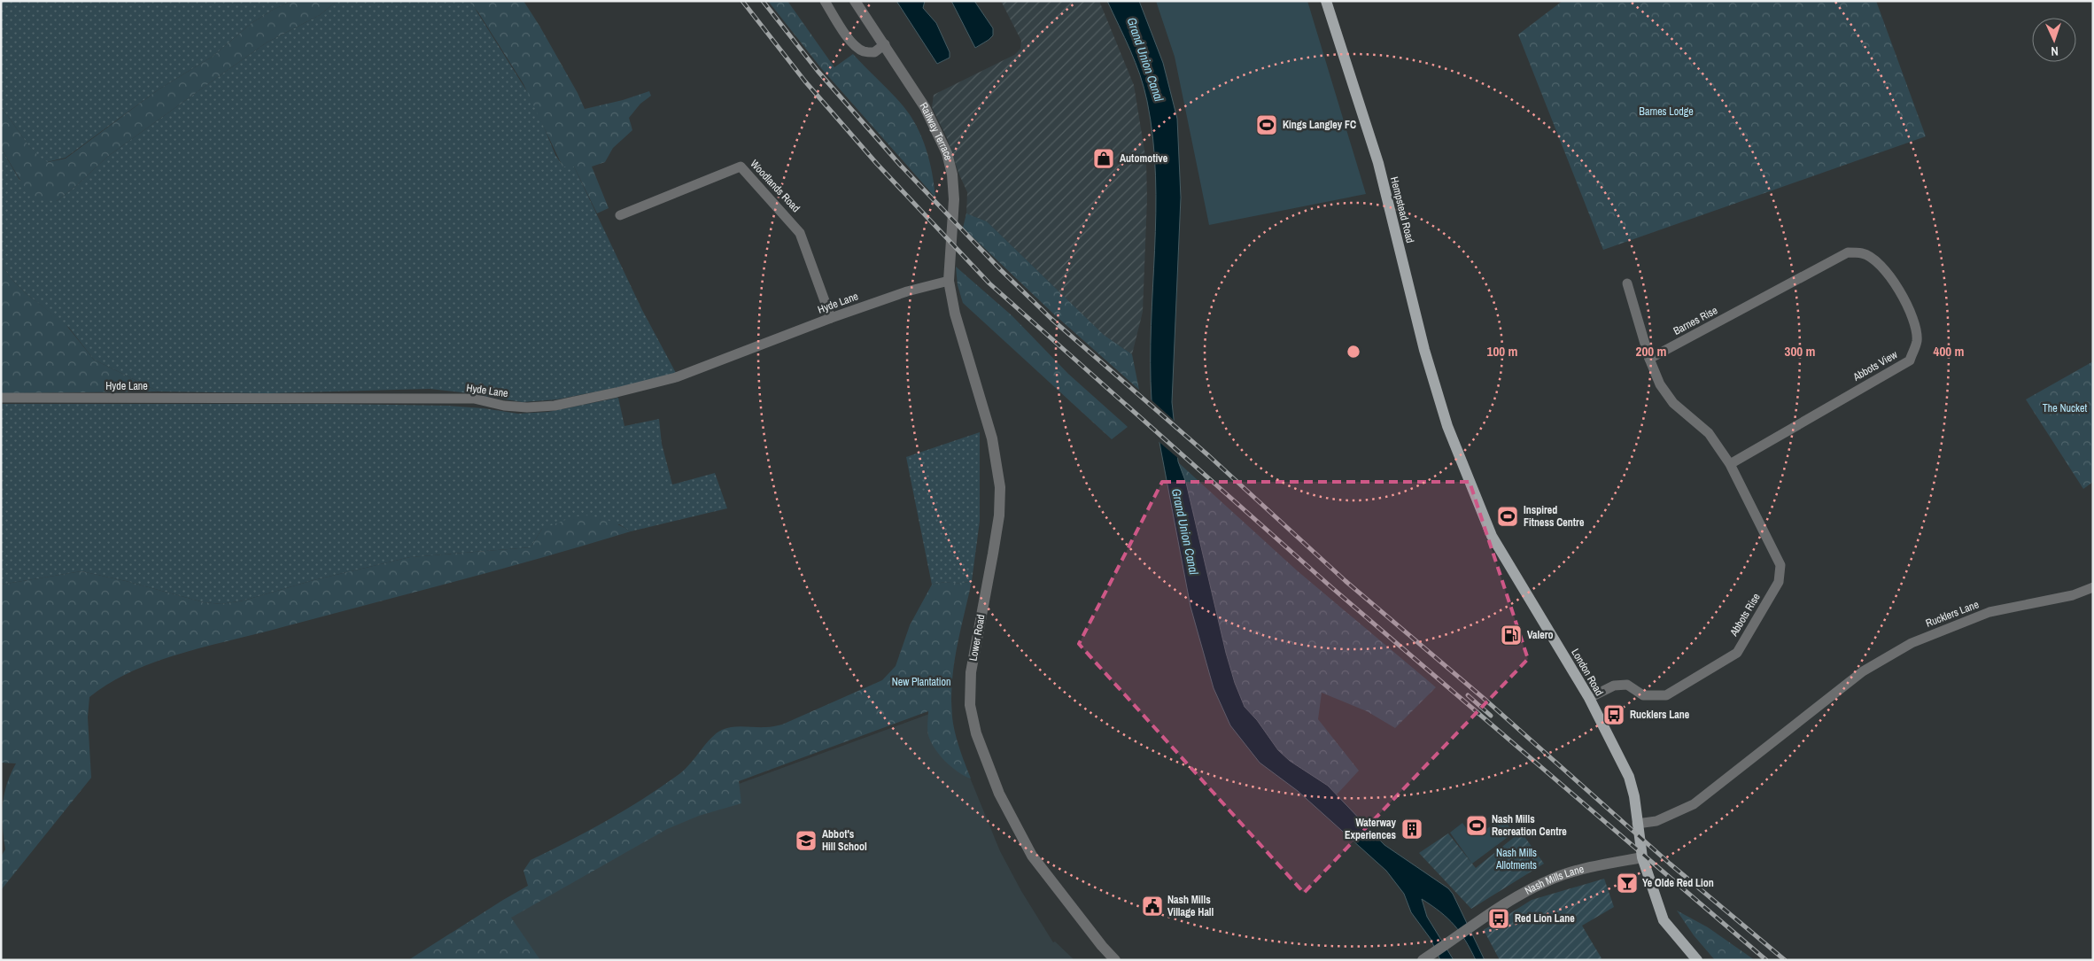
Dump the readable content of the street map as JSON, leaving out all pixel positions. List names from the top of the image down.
{
  "streets": {
    "main road": ["Hempstead Road", "London Road"],
    "street": [
      "Railway Terrace",
      "Woodlands Road",
      "Hyde Lane",
      "Barnes Rise",
      "Abbots View",
      "Rucklers Lane",
      "Abbots Rise",
      "Lower Road",
      "Nash Mills Lane"
    ]
  },
  "crossings": [
    ["Railway Terrace", "Hyde Lane"],
    ["Railway Terrace", "Lower Road"],
    ["Woodlands Road", "Hyde Lane"],
    ["Hempstead Road", "London Road"],
    ["Hyde Lane", "Lower Road"],
    ["Barnes Rise", "Abbots View"],
    ["Abbots View", "Abbots Rise"],
    ["Rucklers Lane", "London Road"],
    ["Abbots Rise", "London Road"],
    ["London Road", "Nash Mills Lane"]
  ],
  "water": ["Grand Union Canal"],
  "parks": [
    "Barnes Lodge",
    "The Nucket",
    "New Plantation",
    "Nash Mills Allotments"
  ],
  "places": {
    "sports": ["Kings Langley FC", "Inspired Fitness Centre", "Nash Mills Recreation Centre"],
    "shop": ["Automotive"],
    "fuel station": ["Valero"],
    "bus stop": ["Rucklers Lane", "Red Lion Lane"],
    "building": ["Waterway Experiences"],
    "school or university": ["Abbot's Hill School"],
    "bar": ["Ye Olde Red Lion"],
    "public building": ["Nash Mills Village Hall"]
  },
  "north": "bottom",
  "rings": [
    "100 m",
    "200 m",
    "300 m",
    "400 m"
  ]
}
